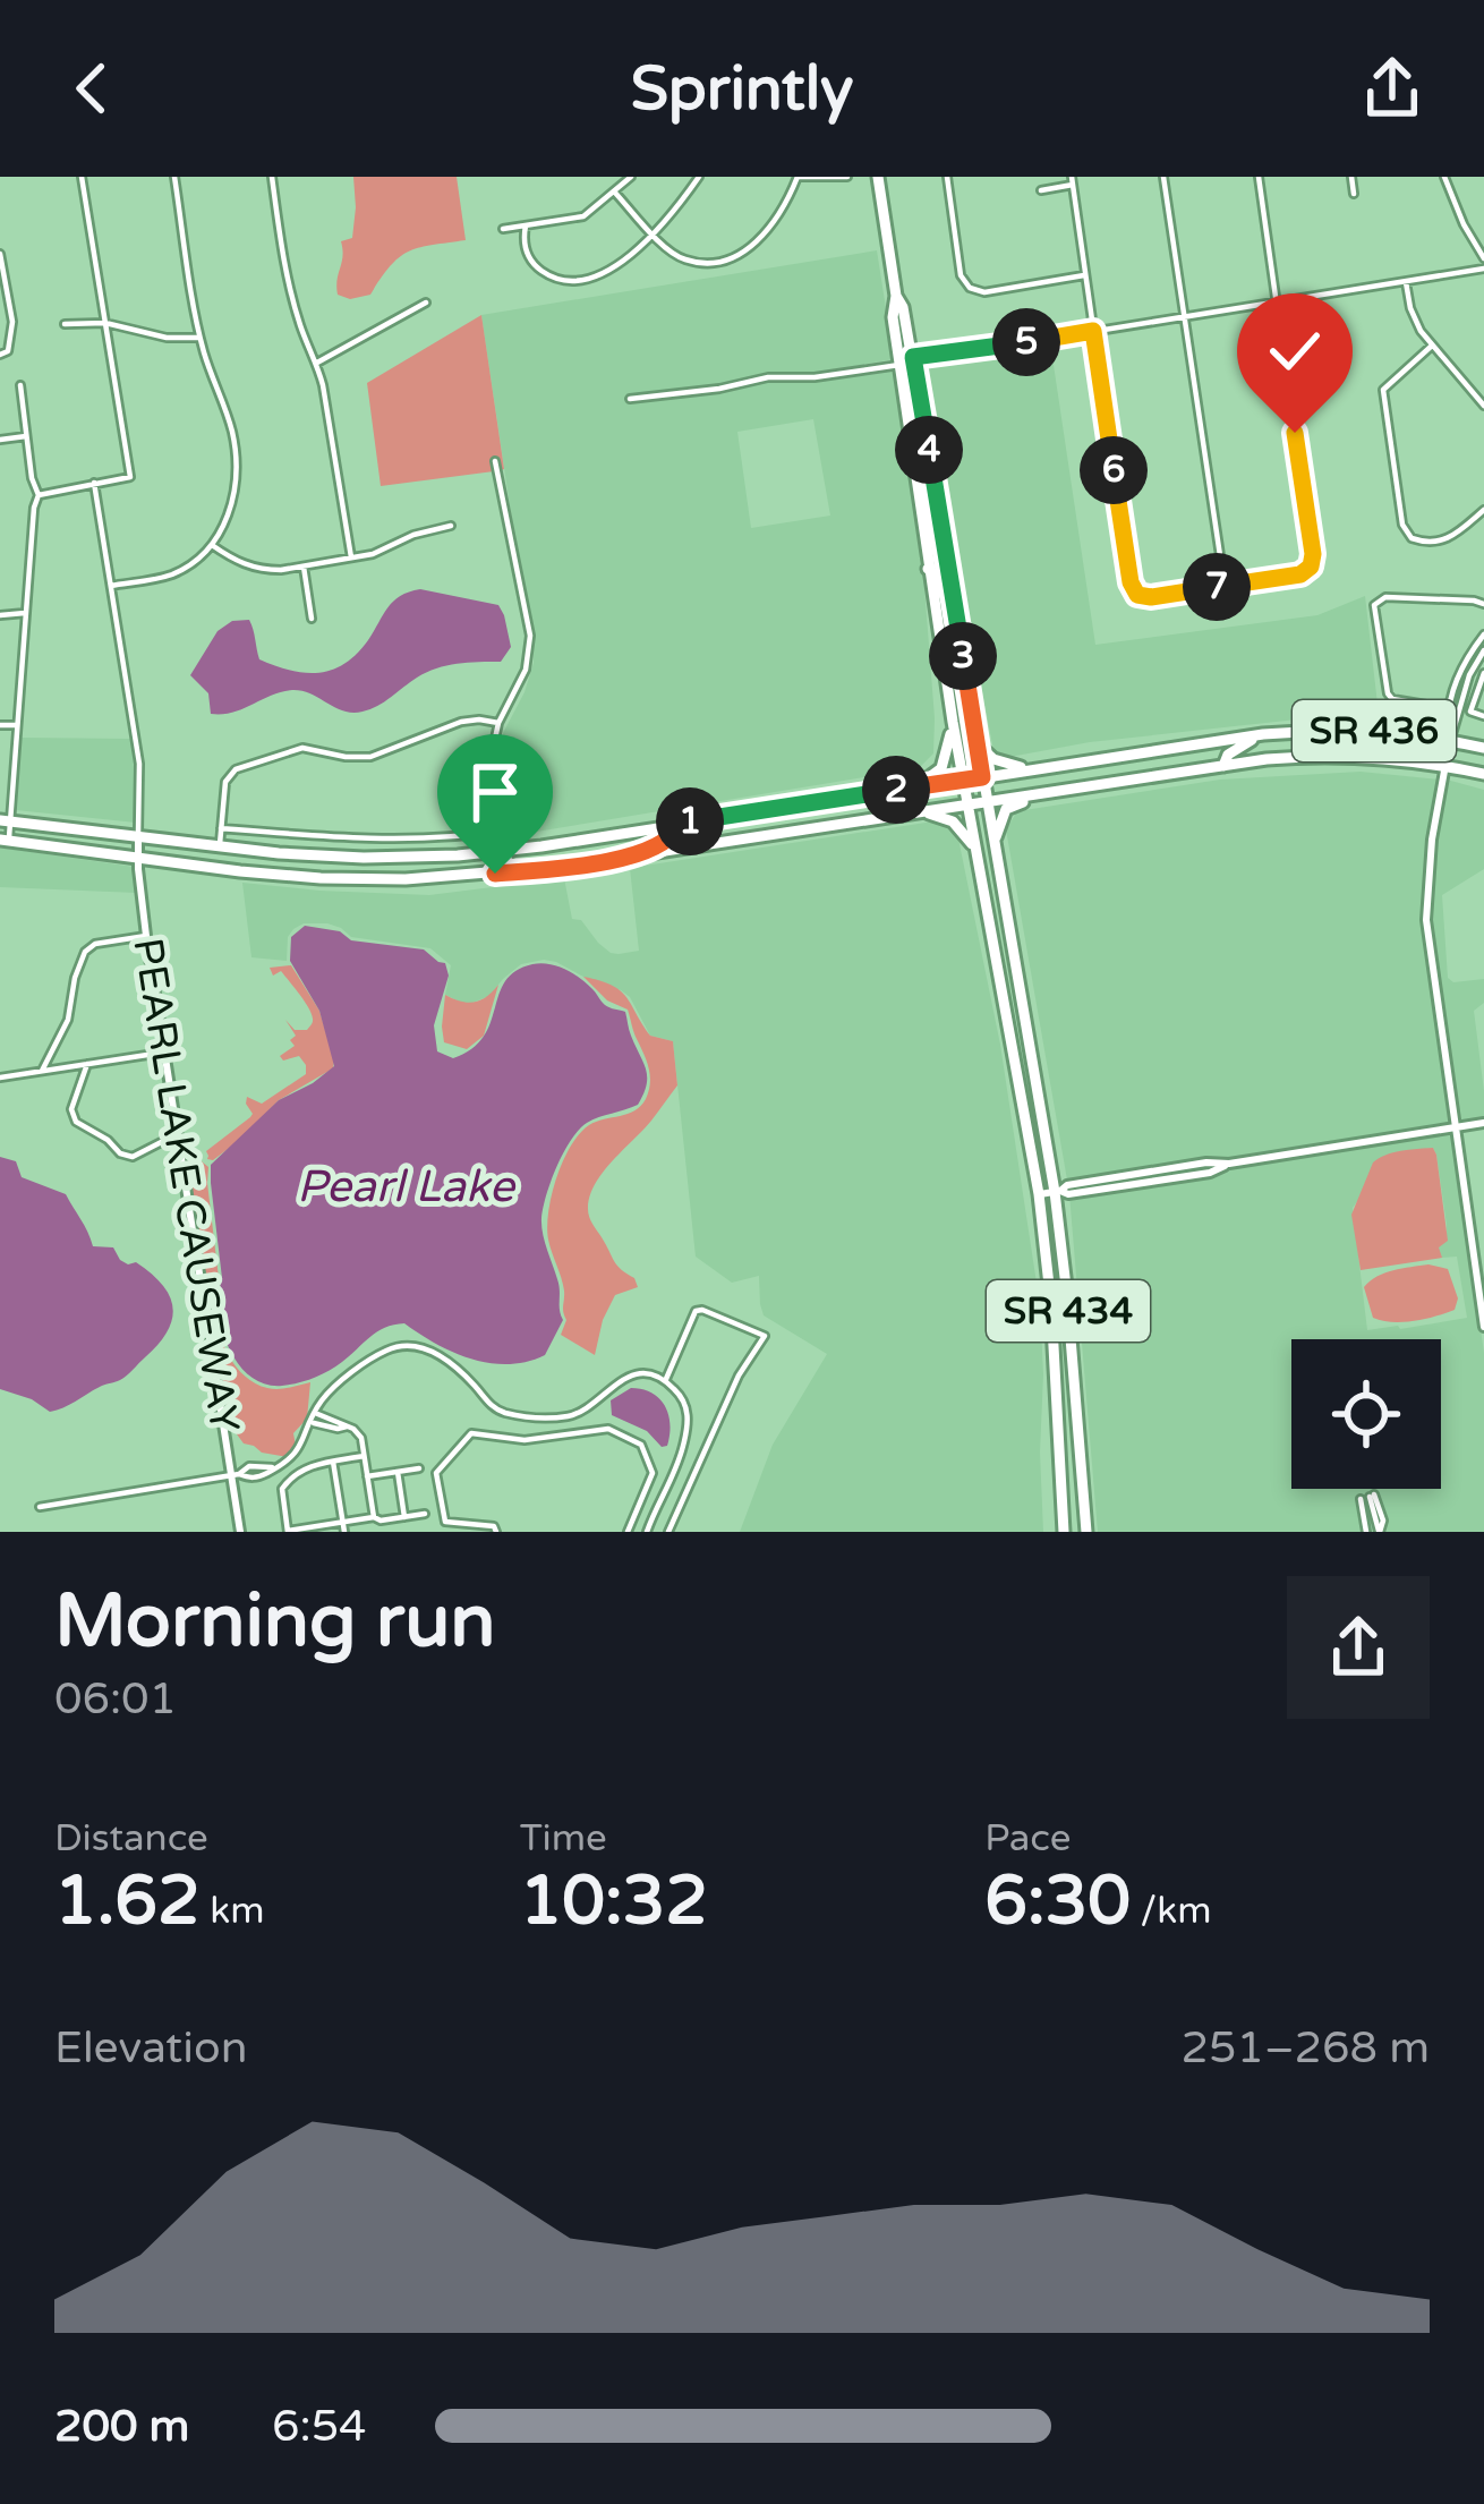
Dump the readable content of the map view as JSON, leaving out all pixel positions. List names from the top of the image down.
{
  "streets": {
    "main road": ["SR 436", "SR 434"],
    "street": ["PEARL LAKE CAUSEWAY"]
  },
  "crossings": [
    ["SR 436", "PEARL LAKE CAUSEWAY"],
    ["SR 436", "SR 434"]
  ],
  "water": ["Pearl Lake"],
  "page": {
    "header": "Sprintly",
    "pins": [
      "5",
      "4",
      "6",
      "7",
      "3",
      "2",
      "1"
    ],
    "heading": ["Morning run", "06:01"],
    "stats": [
      ["Distance", "1.62 km"],
      ["Time", "10:32"],
      ["Pace", "6:30 /km"]
    ],
    "chart": ["Elevation", "251–268 m"],
    "list": [
      {
        "name": "200 m",
        "note": "6:54"
      }
    ]
  }
}
